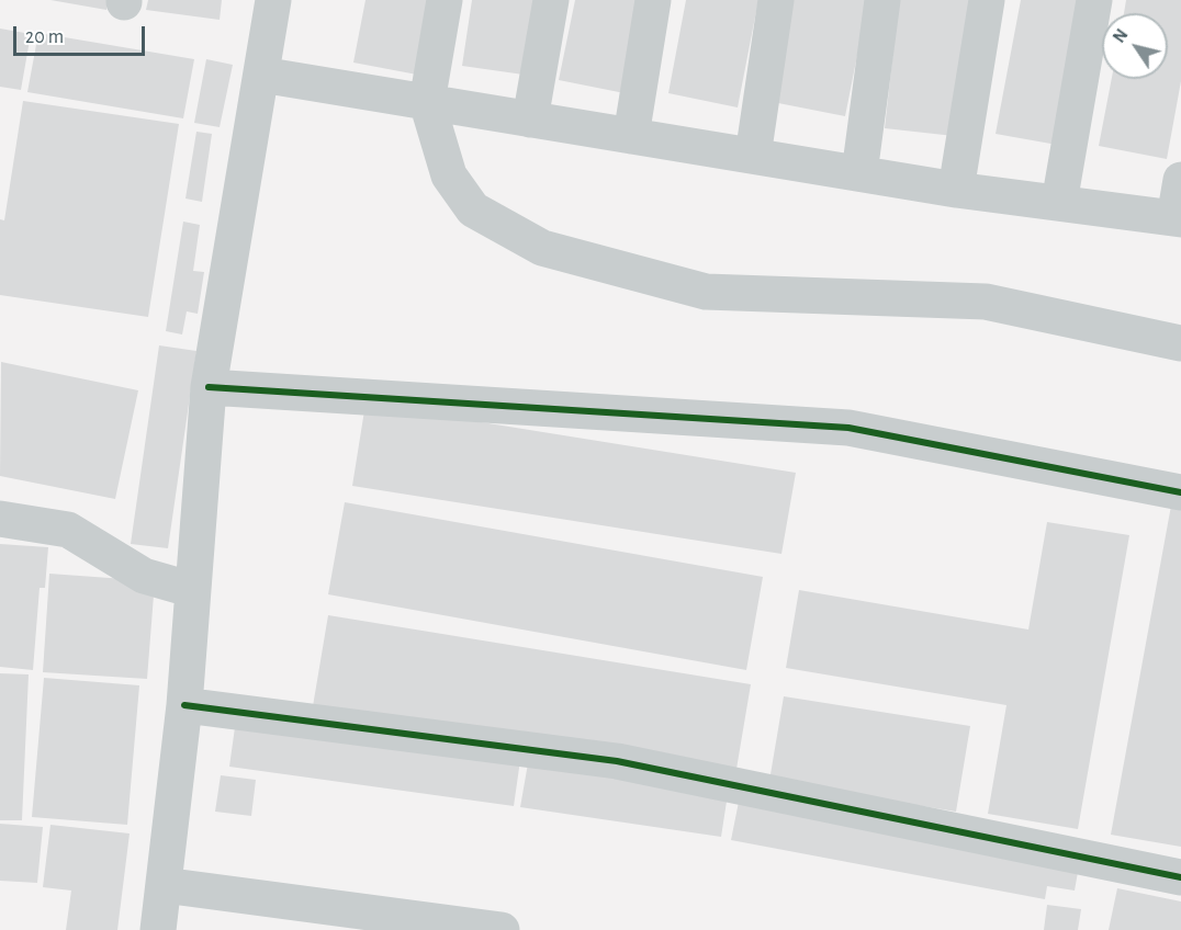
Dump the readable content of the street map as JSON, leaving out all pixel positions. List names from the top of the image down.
{
  "scale_bar": "20 m",
  "north": "top left"
}
